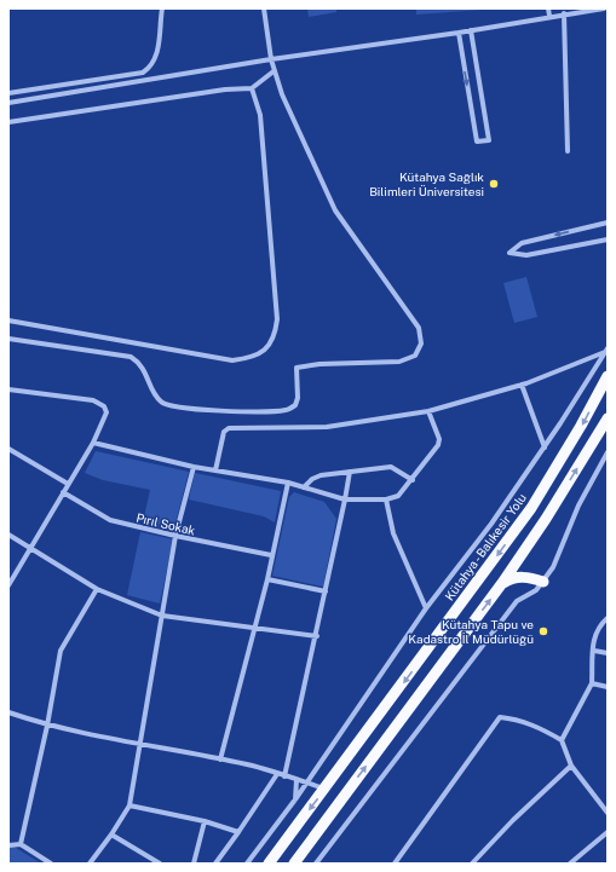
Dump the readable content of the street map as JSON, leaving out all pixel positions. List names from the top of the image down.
{
  "streets": {
    "highway": ["Kütahya - Balıkesir Yolu"],
    "street": ["Pırıl Sokak"]
  },
  "places": ["Kütahya Sağlık Bilimleri Üniversitesi", "Kütahya Tapu ve Kadastro İl Müdürlüğü"]
}
